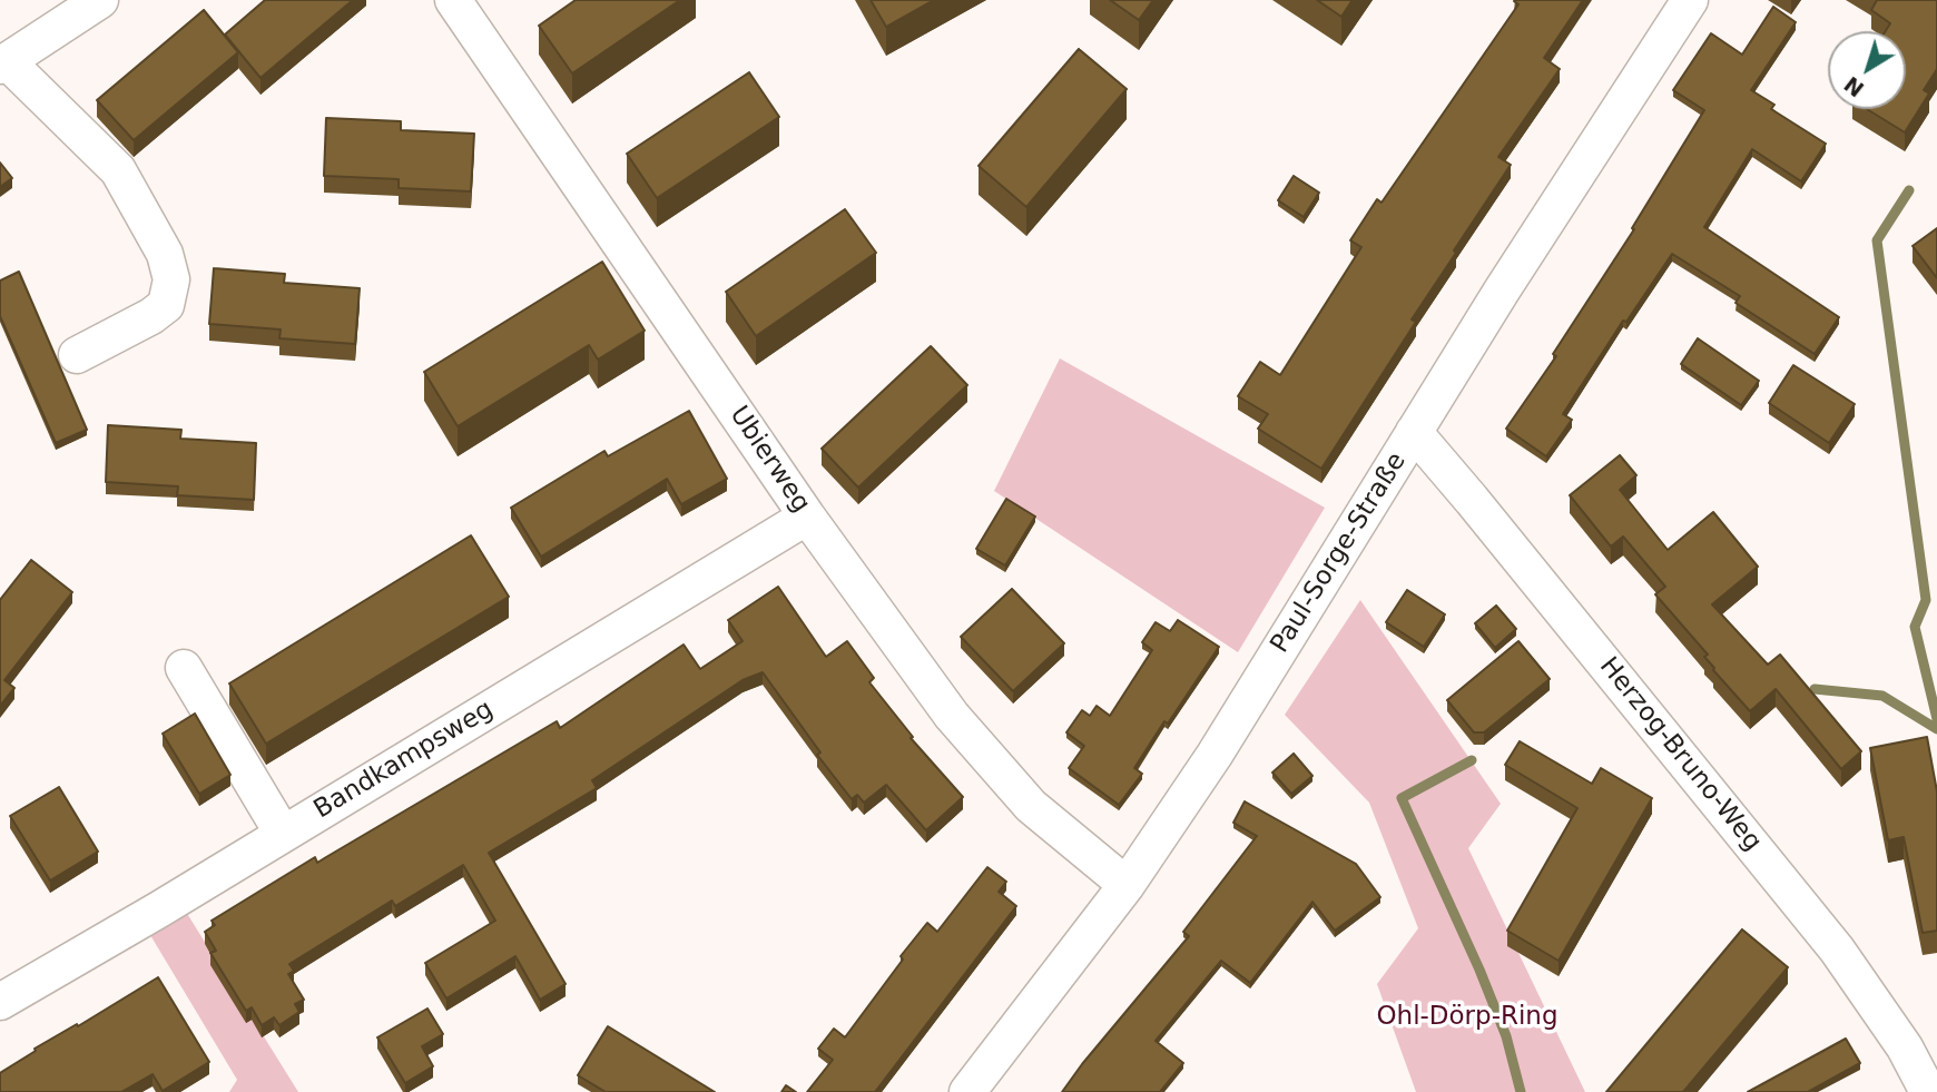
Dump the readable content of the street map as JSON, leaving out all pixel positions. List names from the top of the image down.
{
  "streets": {
    "street": [
      "Ubierweg",
      "Paul-Sorge-Straße",
      "Herzog-Bruno-Weg",
      "Bandkampsweg"
    ]
  },
  "crossings": [
    ["Ubierweg", "Paul-Sorge-Straße"],
    ["Ubierweg", "Bandkampsweg"],
    ["Paul-Sorge-Straße", "Herzog-Bruno-Weg"]
  ],
  "parks": ["Ohl-Dörp-Ring"],
  "north": "bottom left"
}
